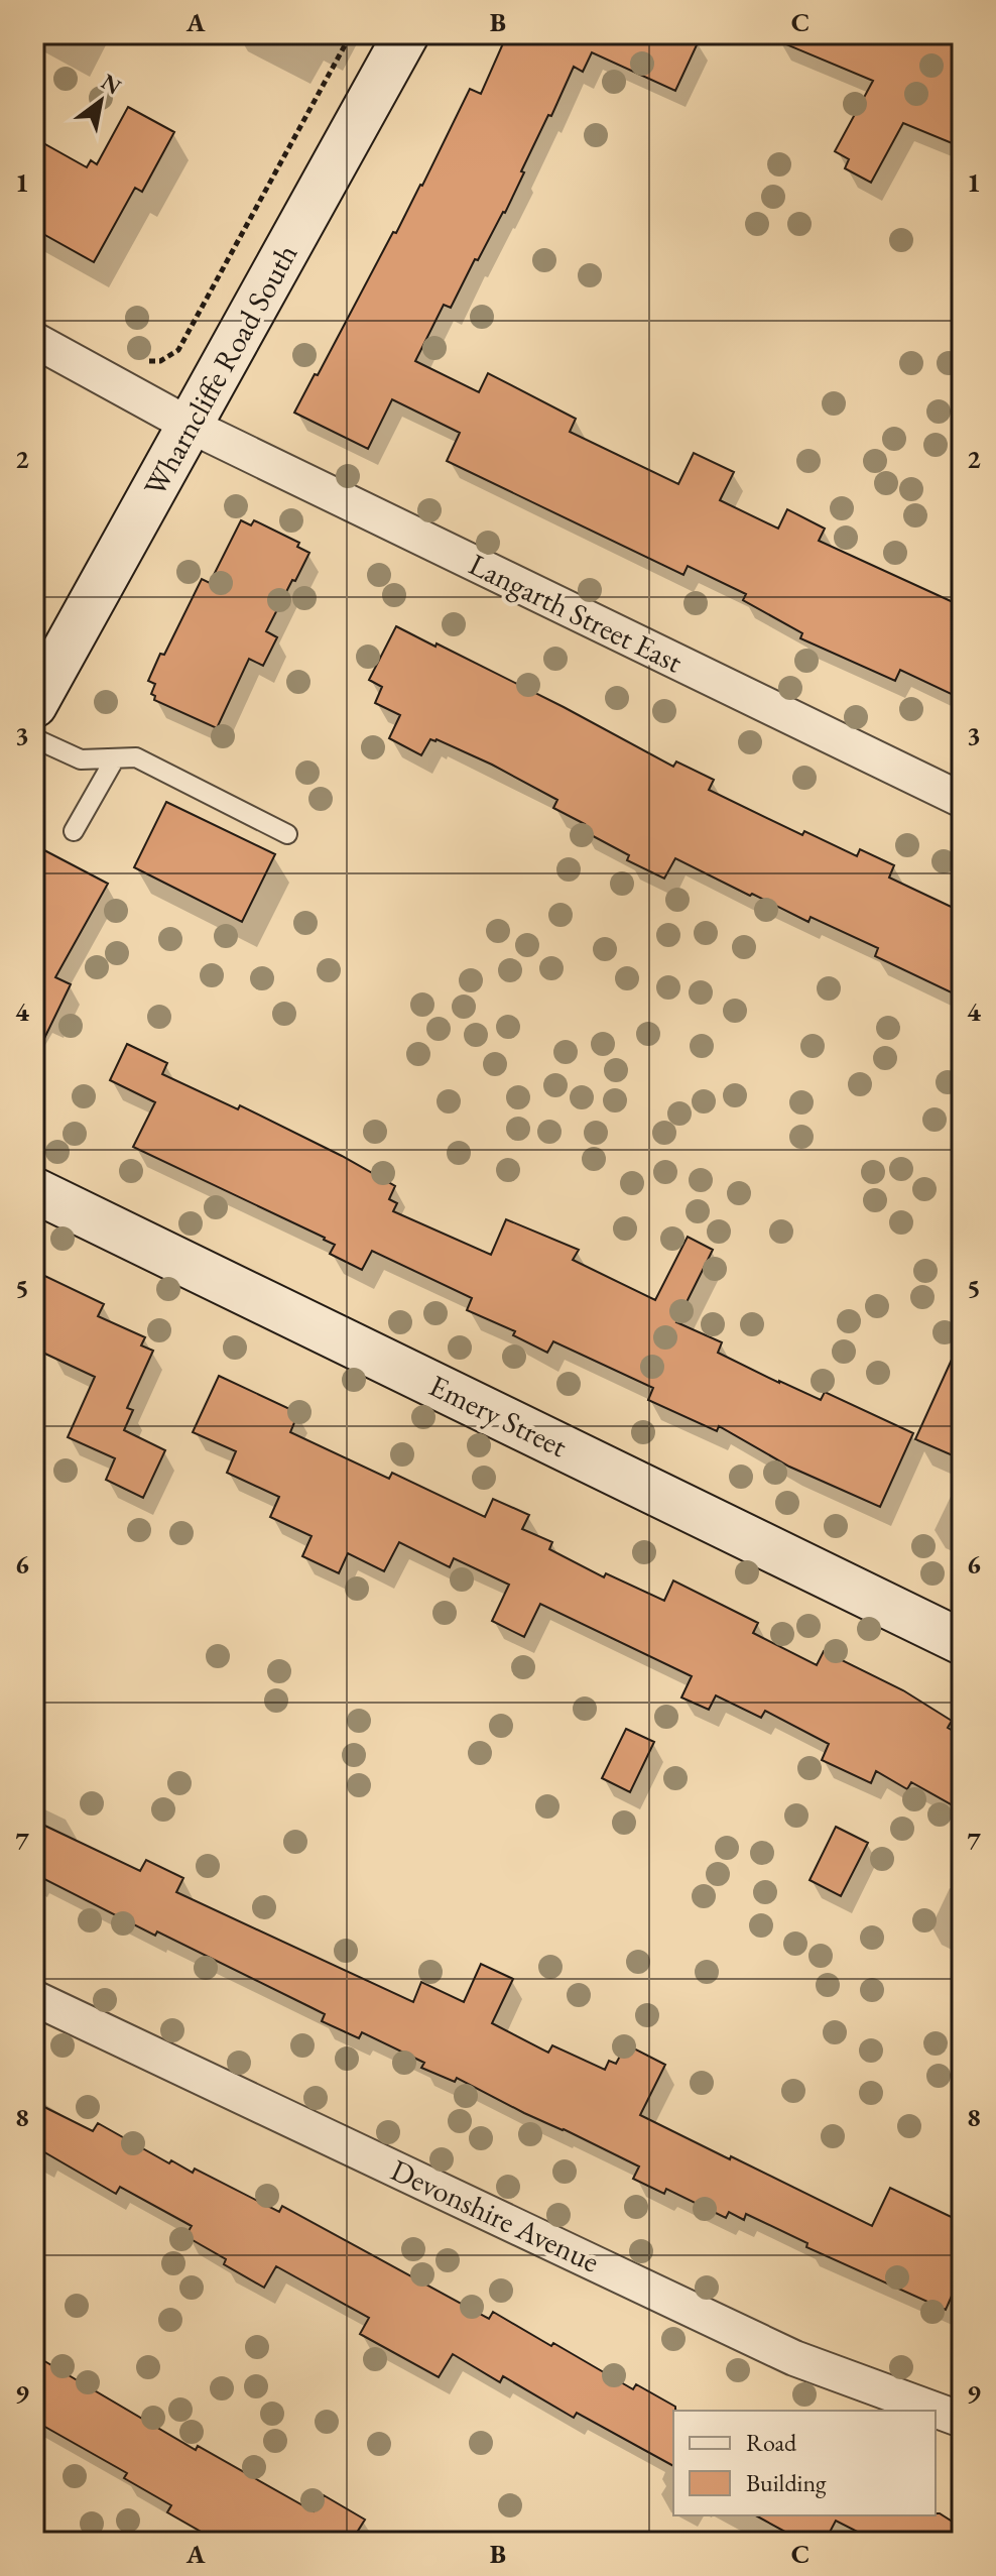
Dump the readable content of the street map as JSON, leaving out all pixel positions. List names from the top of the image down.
{
  "streets": {
    "street": [
      "Wharncliffe Road South",
      "Langarth Street East",
      "Emery Street",
      "Devonshire Avenue"
    ]
  },
  "crossings": [
    ["Wharncliffe Road South", "Langarth Street East"]
  ],
  "legend": ["Road", "Building"],
  "north": "top right",
  "grid": {
    "columns": ["A", "B", "C"],
    "rows": [
      "1",
      "2",
      "3",
      "4",
      "5",
      "6",
      "7",
      "8",
      "9"
    ]
  }
}
